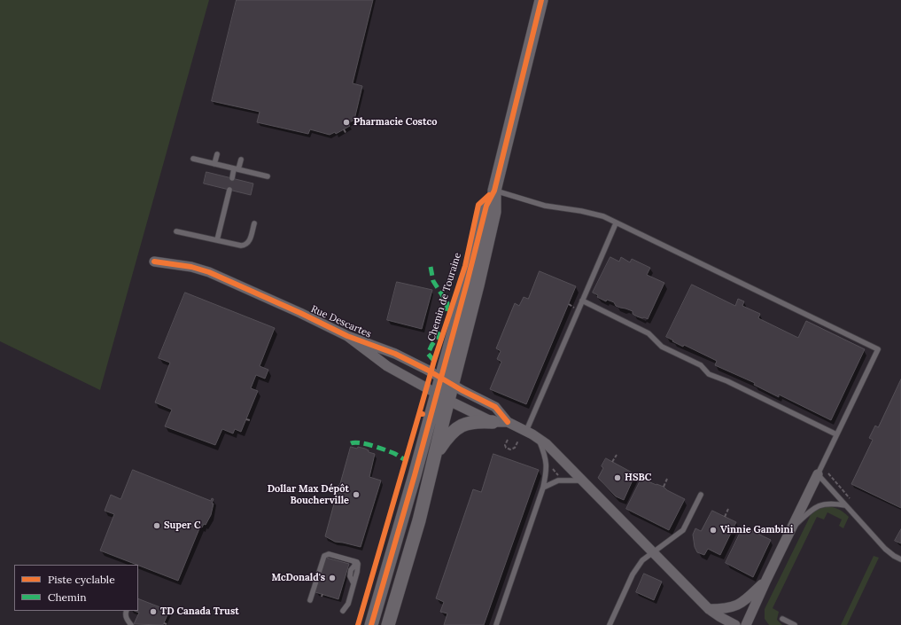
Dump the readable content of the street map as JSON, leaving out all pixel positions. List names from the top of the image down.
{
  "streets": {
    "street": ["Chemin de Touraine", "Rue Descartes"]
  },
  "crossings": [
    ["Chemin de Touraine", "Rue Descartes"]
  ],
  "places": [
    "Pharmacie Costco",
    "HSBC",
    "Dollar Max Dépôt Boucherville",
    "Super C",
    "Vinnie Gambini",
    "McDonald's",
    "TD Canada Trust"
  ],
  "legend": ["Piste cyclable", "Chemin"]
}
